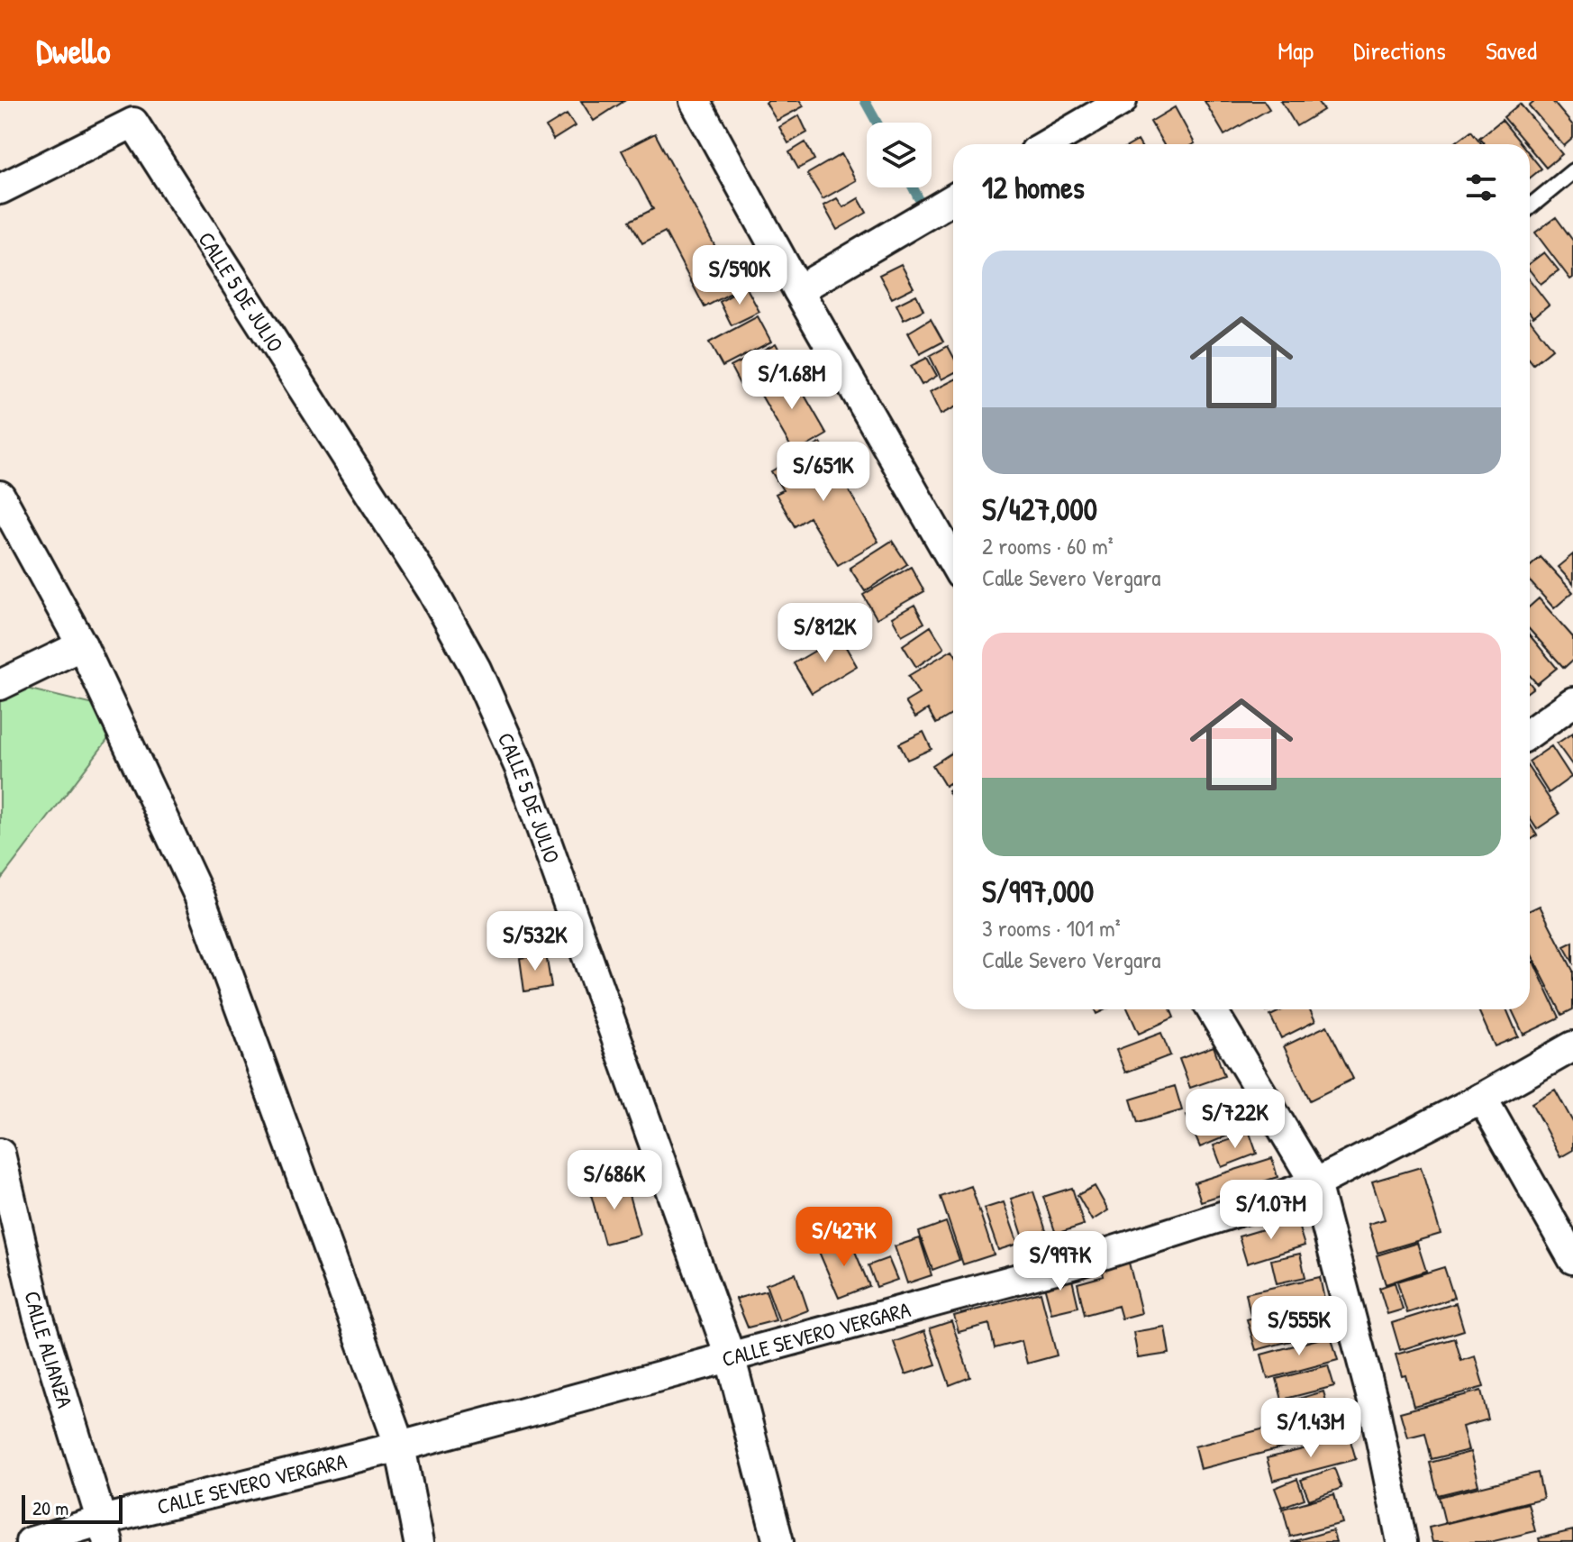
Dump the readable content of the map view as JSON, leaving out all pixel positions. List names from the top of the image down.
{
  "streets": {
    "street": ["CALLE 5 DE JULIO", "CALLE SEVERO VERGARA", "CALLE ALIANZA"]
  },
  "crossings": [
    ["CALLE 5 DE JULIO", "CALLE SEVERO VERGARA"],
    ["CALLE SEVERO VERGARA", "CALLE ALIANZA"]
  ],
  "scale_bar": "20 m",
  "page": {
    "header": "Dwello",
    "nav": ["Map", "Directions", "Saved"],
    "heading": "12 homes",
    "list": [
      {
        "name": "S/427,000",
        "note": "2 rooms · 60 m² · Calle Severo Vergara"
      },
      {
        "name": "S/997,000",
        "note": "3 rooms · 101 m² · Calle Severo Vergara"
      }
    ],
    "price": [
      "S/590K",
      "S/1.68M",
      "S/651K",
      "S/812K",
      "S/532K",
      "S/722K",
      "S/686K",
      "S/1.07M",
      "S/427K",
      "S/997K",
      "S/555K",
      "S/1.43M"
    ],
    "scale": "20 m"
  }
}
